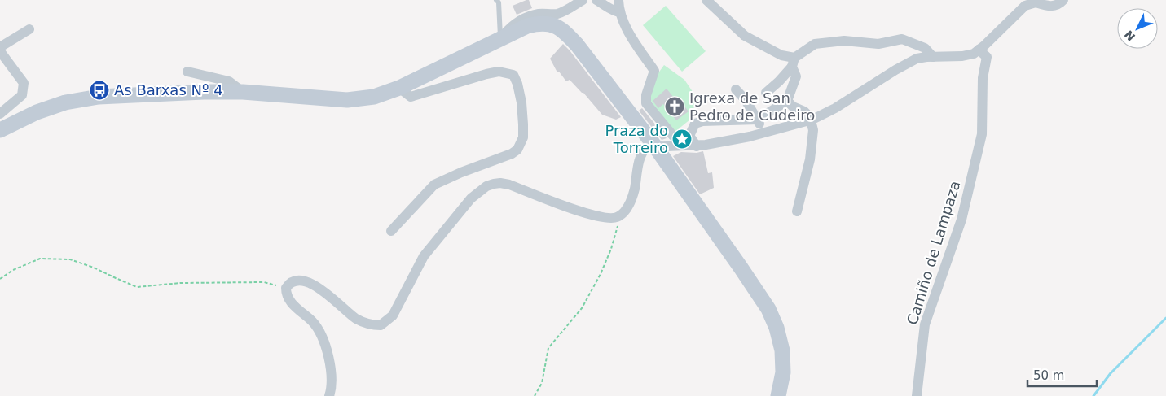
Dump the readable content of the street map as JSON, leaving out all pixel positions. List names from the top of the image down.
{
  "streets": {
    "street": ["Camiño de Lampaza"]
  },
  "places": {
    "bus stop": ["As Barxas Nº 4"],
    "church": ["Igrexa de San Pedro de Cudeiro"],
    "place": ["Praza do Torreiro"]
  },
  "scale_bar": "50 m",
  "north": "bottom left"
}
